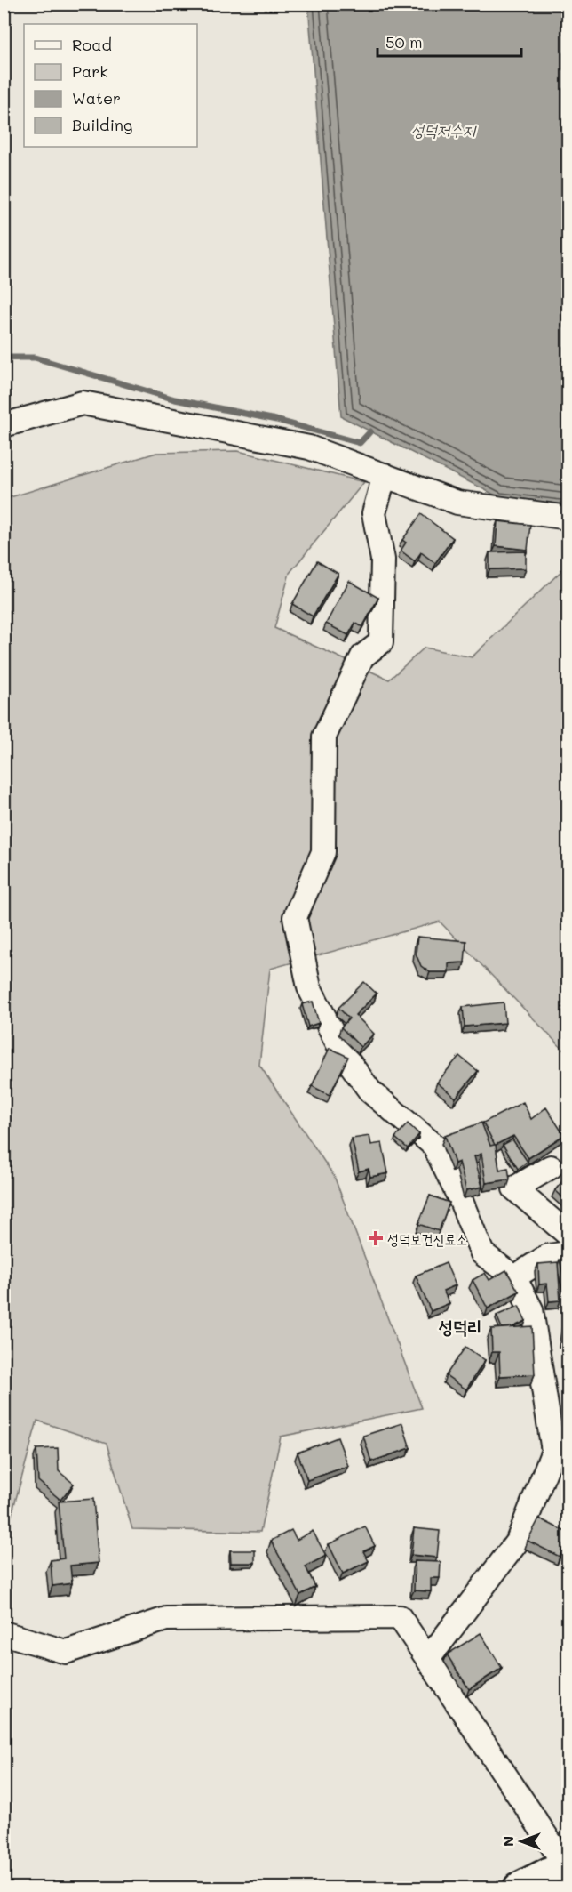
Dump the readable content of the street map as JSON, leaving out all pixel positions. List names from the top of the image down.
{
  "districts": ["성덕리"],
  "water": ["성덕저수지"],
  "places": {
    "health": ["성덕보건진료소"]
  },
  "legend": [
    "Road",
    "Park",
    "Water",
    "Building"
  ],
  "scale_bar": "50 m",
  "north": "left"
}
